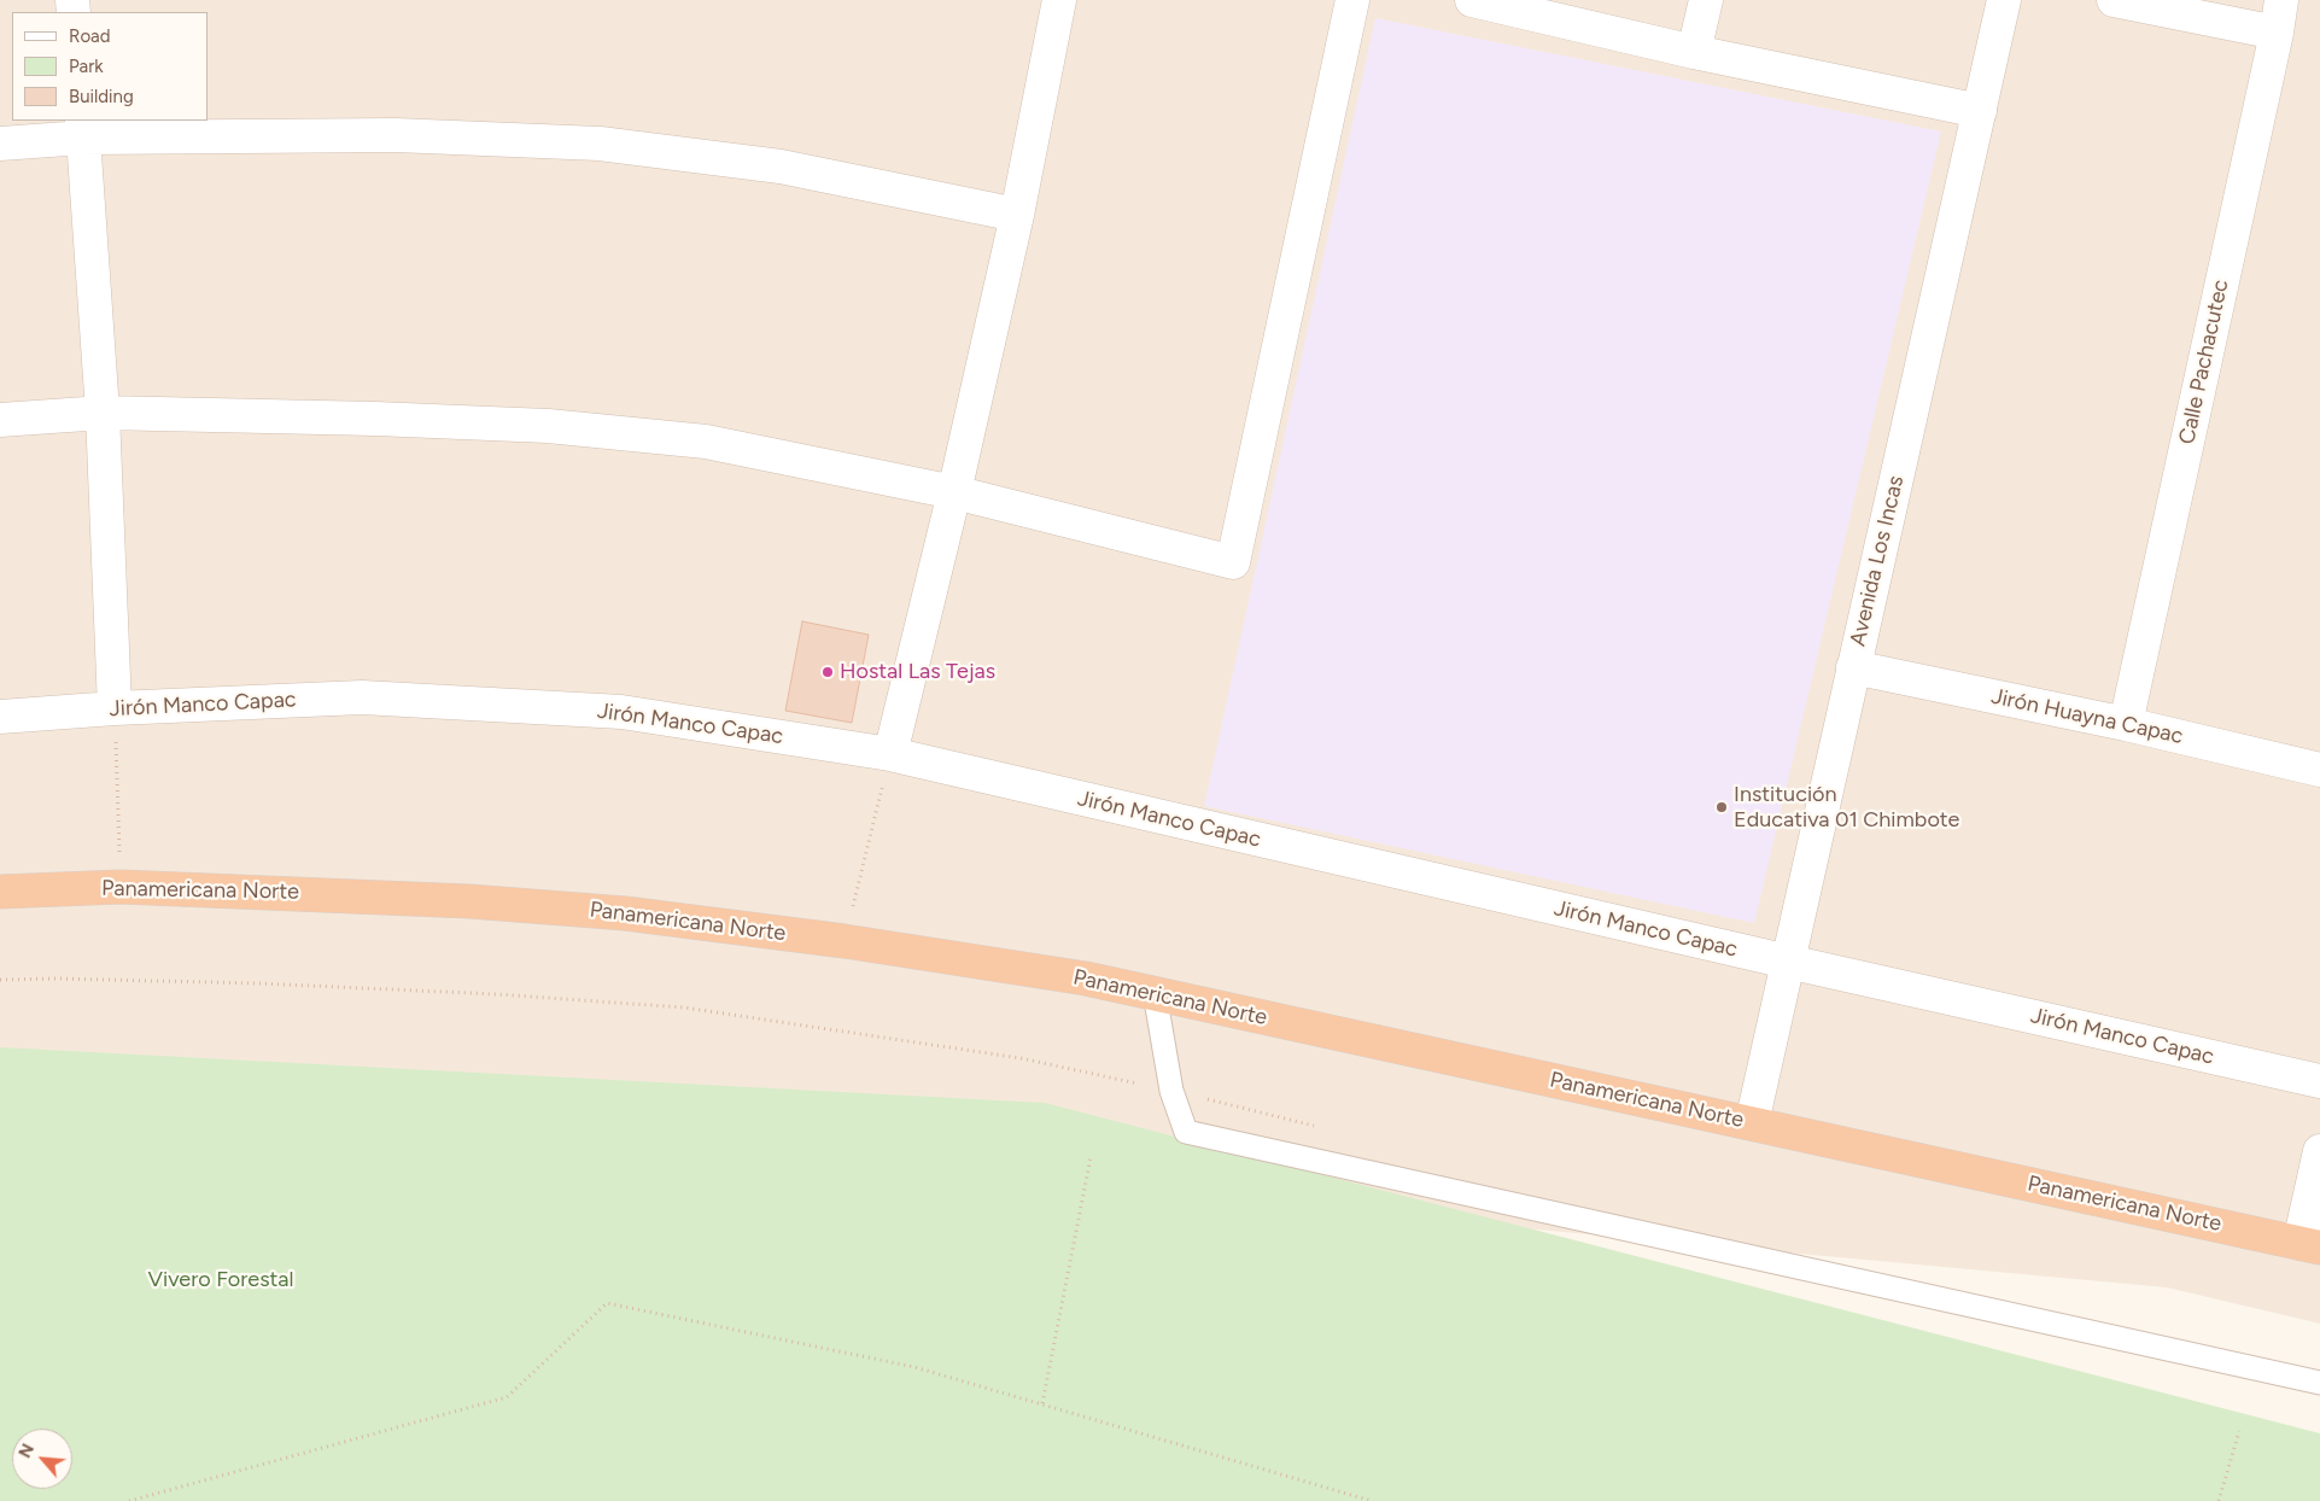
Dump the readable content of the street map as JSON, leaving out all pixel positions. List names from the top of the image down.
{
  "streets": {
    "highway": ["Panamericana Norte"],
    "street": [
      "Calle Pachacutec",
      "Avenida Los Incas",
      "Jirón Manco Capac",
      "Jirón Huayna Capac"
    ]
  },
  "crossings": [
    ["Calle Pachacutec", "Jirón Huayna Capac"],
    ["Avenida Los Incas", "Jirón Manco Capac"],
    ["Avenida Los Incas", "Jirón Huayna Capac"],
    ["Avenida Los Incas", "Panamericana Norte"]
  ],
  "parks": ["Vivero Forestal"],
  "places": ["Hostal Las Tejas", "Institución Educativa 01 Chimbote"],
  "legend": ["Road", "Park", "Building"],
  "north": "top left"
}
